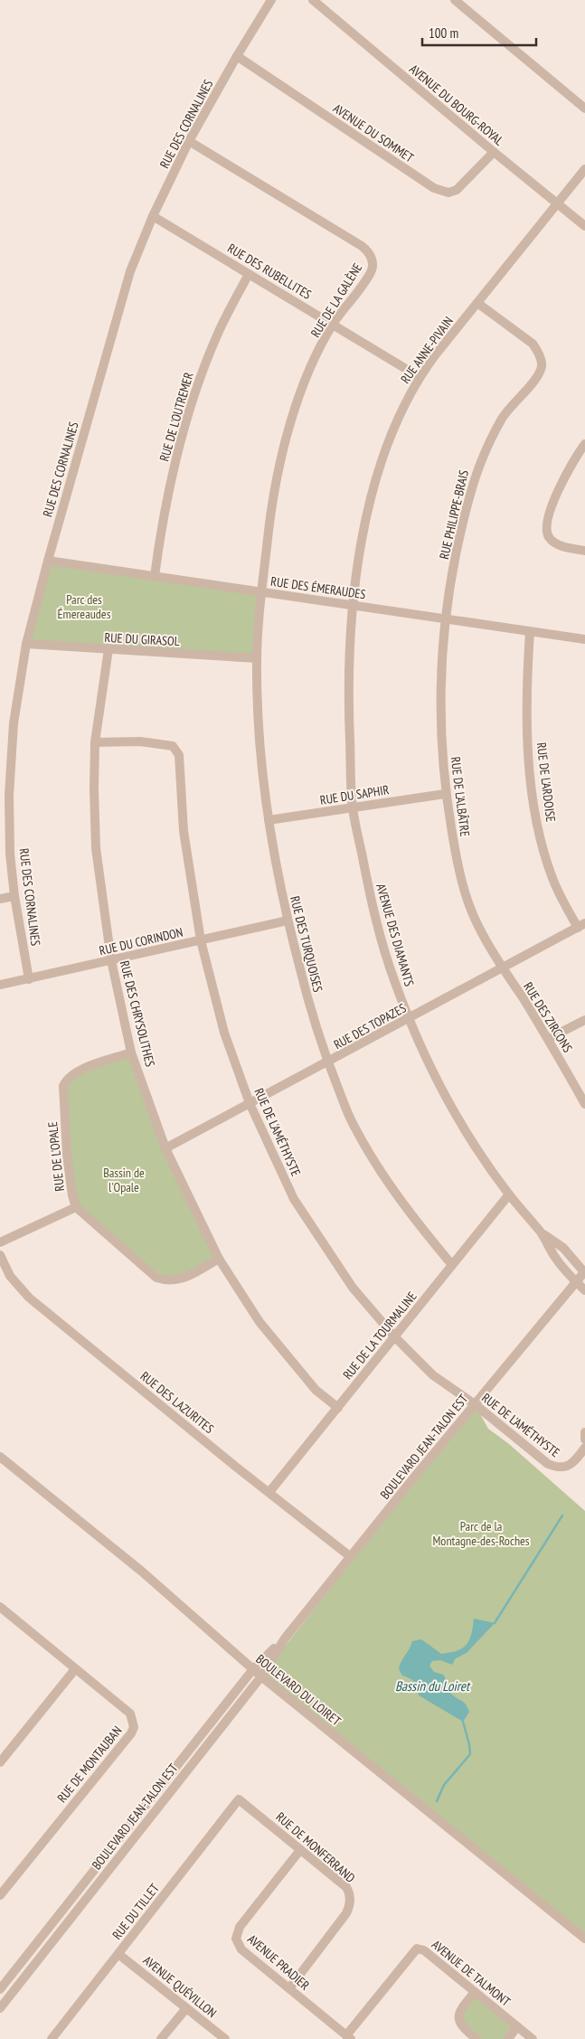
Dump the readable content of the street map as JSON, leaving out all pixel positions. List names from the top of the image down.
{
  "streets": {
    "street": [
      "AVENUE DU BOURG-ROYAL",
      "RUE DES CORNALINES",
      "AVENUE DU SOMMET",
      "RUE DES RUBELLITES",
      "RUE DE LA GALÈNE",
      "RUE ANNE-PIVAIN",
      "RUE DE L'OUTREMER",
      "RUE PHILIPPE-BRAIS",
      "RUE DES ÉMERAUDES",
      "RUE DU GIRASOL",
      "RUE DE L'ARDOISE",
      "RUE DU SAPHIR",
      "RUE DE L'ALBÂTRE",
      "AVENUE DES DIAMANTS",
      "RUE DU CORINDON",
      "RUE DES TURQUOISES",
      "RUE DES CHRYSOLITHES",
      "RUE DES ZIRCONS",
      "RUE DES TOPAZES",
      "RUE DE L'AMÉTHYSTE",
      "RUE DE L'OPALE",
      "RUE DE LA TOURMALINE",
      "RUE DES LAZURITES",
      "BOULEVARD JEAN-TALON EST",
      "BOULEVARD DU LOIRET",
      "RUE DE MONTAUBAN",
      "RUE DE MONFERRAND",
      "RUE DU TILLET",
      "AVENUE PRADIER",
      "AVENUE DE TALMONT",
      "AVENUE QUÉVILLON"
    ]
  },
  "crossings": [
    ["AVENUE DU BOURG-ROYAL", "AVENUE DU SOMMET"],
    ["AVENUE DU BOURG-ROYAL", "RUE ANNE-PIVAIN"],
    ["RUE DES CORNALINES", "AVENUE DU SOMMET"],
    ["RUE DES CORNALINES", "RUE DES RUBELLITES"],
    ["RUE DES CORNALINES", "RUE DE LA GALÈNE"],
    ["RUE DES CORNALINES", "RUE DES ÉMERAUDES"],
    ["RUE DES CORNALINES", "RUE DU GIRASOL"],
    ["RUE DES CORNALINES", "RUE DU CORINDON"],
    ["RUE DES RUBELLITES", "RUE DE LA GALÈNE"],
    ["RUE DES RUBELLITES", "RUE ANNE-PIVAIN"],
    ["RUE DES RUBELLITES", "RUE DE L'OUTREMER"],
    ["RUE DE LA GALÈNE", "RUE DES ÉMERAUDES"],
    ["RUE DE LA GALÈNE", "RUE DES TURQUOISES"],
    ["RUE ANNE-PIVAIN", "RUE PHILIPPE-BRAIS"],
    ["RUE ANNE-PIVAIN", "RUE DES ÉMERAUDES"],
    ["RUE ANNE-PIVAIN", "AVENUE DES DIAMANTS"],
    ["RUE DE L'OUTREMER", "RUE DES ÉMERAUDES"],
    ["RUE PHILIPPE-BRAIS", "RUE DES ÉMERAUDES"],
    ["RUE PHILIPPE-BRAIS", "RUE DE L'ALBÂTRE"],
    ["RUE DES ÉMERAUDES", "RUE DE L'ARDOISE"],
    ["RUE DES ÉMERAUDES", "RUE DE L'ALBÂTRE"],
    ["RUE DES ÉMERAUDES", "AVENUE DES DIAMANTS"],
    ["RUE DES ÉMERAUDES", "RUE DES TURQUOISES"],
    ["RUE DU GIRASOL", "RUE DES TURQUOISES"],
    ["RUE DU GIRASOL", "RUE DES CHRYSOLITHES"],
    ["RUE DE L'ARDOISE", "RUE DES TOPAZES"],
    ["RUE DU SAPHIR", "RUE DE L'ALBÂTRE"],
    ["RUE DU SAPHIR", "AVENUE DES DIAMANTS"],
    ["RUE DU SAPHIR", "RUE DES TURQUOISES"],
    ["RUE DE L'ALBÂTRE", "RUE DES ZIRCONS"],
    ["RUE DE L'ALBÂTRE", "RUE DES TOPAZES"],
    ["AVENUE DES DIAMANTS", "RUE DES TOPAZES"],
    ["AVENUE DES DIAMANTS", "RUE DE LA TOURMALINE"],
    ["AVENUE DES DIAMANTS", "BOULEVARD JEAN-TALON EST"],
    ["RUE DU CORINDON", "RUE DES TURQUOISES"],
    ["RUE DU CORINDON", "RUE DES CHRYSOLITHES"],
    ["RUE DU CORINDON", "RUE DE L'AMÉTHYSTE"],
    ["RUE DES TURQUOISES", "RUE DES TOPAZES"],
    ["RUE DES TURQUOISES", "RUE DE LA TOURMALINE"],
    ["RUE DES CHRYSOLITHES", "RUE DES TOPAZES"],
    ["RUE DES CHRYSOLITHES", "RUE DE L'AMÉTHYSTE"],
    ["RUE DES CHRYSOLITHES", "RUE DE L'OPALE"],
    ["RUE DES CHRYSOLITHES", "RUE DE LA TOURMALINE"],
    ["RUE DES ZIRCONS", "RUE DES TOPAZES"],
    ["RUE DES TOPAZES", "RUE DE L'AMÉTHYSTE"],
    ["RUE DE L'AMÉTHYSTE", "RUE DE LA TOURMALINE"],
    ["RUE DE L'AMÉTHYSTE", "BOULEVARD JEAN-TALON EST"],
    ["RUE DE LA TOURMALINE", "RUE DES LAZURITES"],
    ["RUE DES LAZURITES", "BOULEVARD JEAN-TALON EST"],
    ["BOULEVARD JEAN-TALON EST", "BOULEVARD DU LOIRET"],
    ["RUE DE MONFERRAND", "RUE DU TILLET"],
    ["RUE DE MONFERRAND", "AVENUE PRADIER"],
    ["RUE DU TILLET", "AVENUE QUÉVILLON"],
    ["AVENUE PRADIER", "AVENUE DE TALMONT"]
  ],
  "water": ["Bassin du Loiret"],
  "parks": ["Parc des Émereaudes", "Bassin de l'Opale", "Parc de la Montagne-des-Roches"],
  "scale_bar": "100 m"
}
